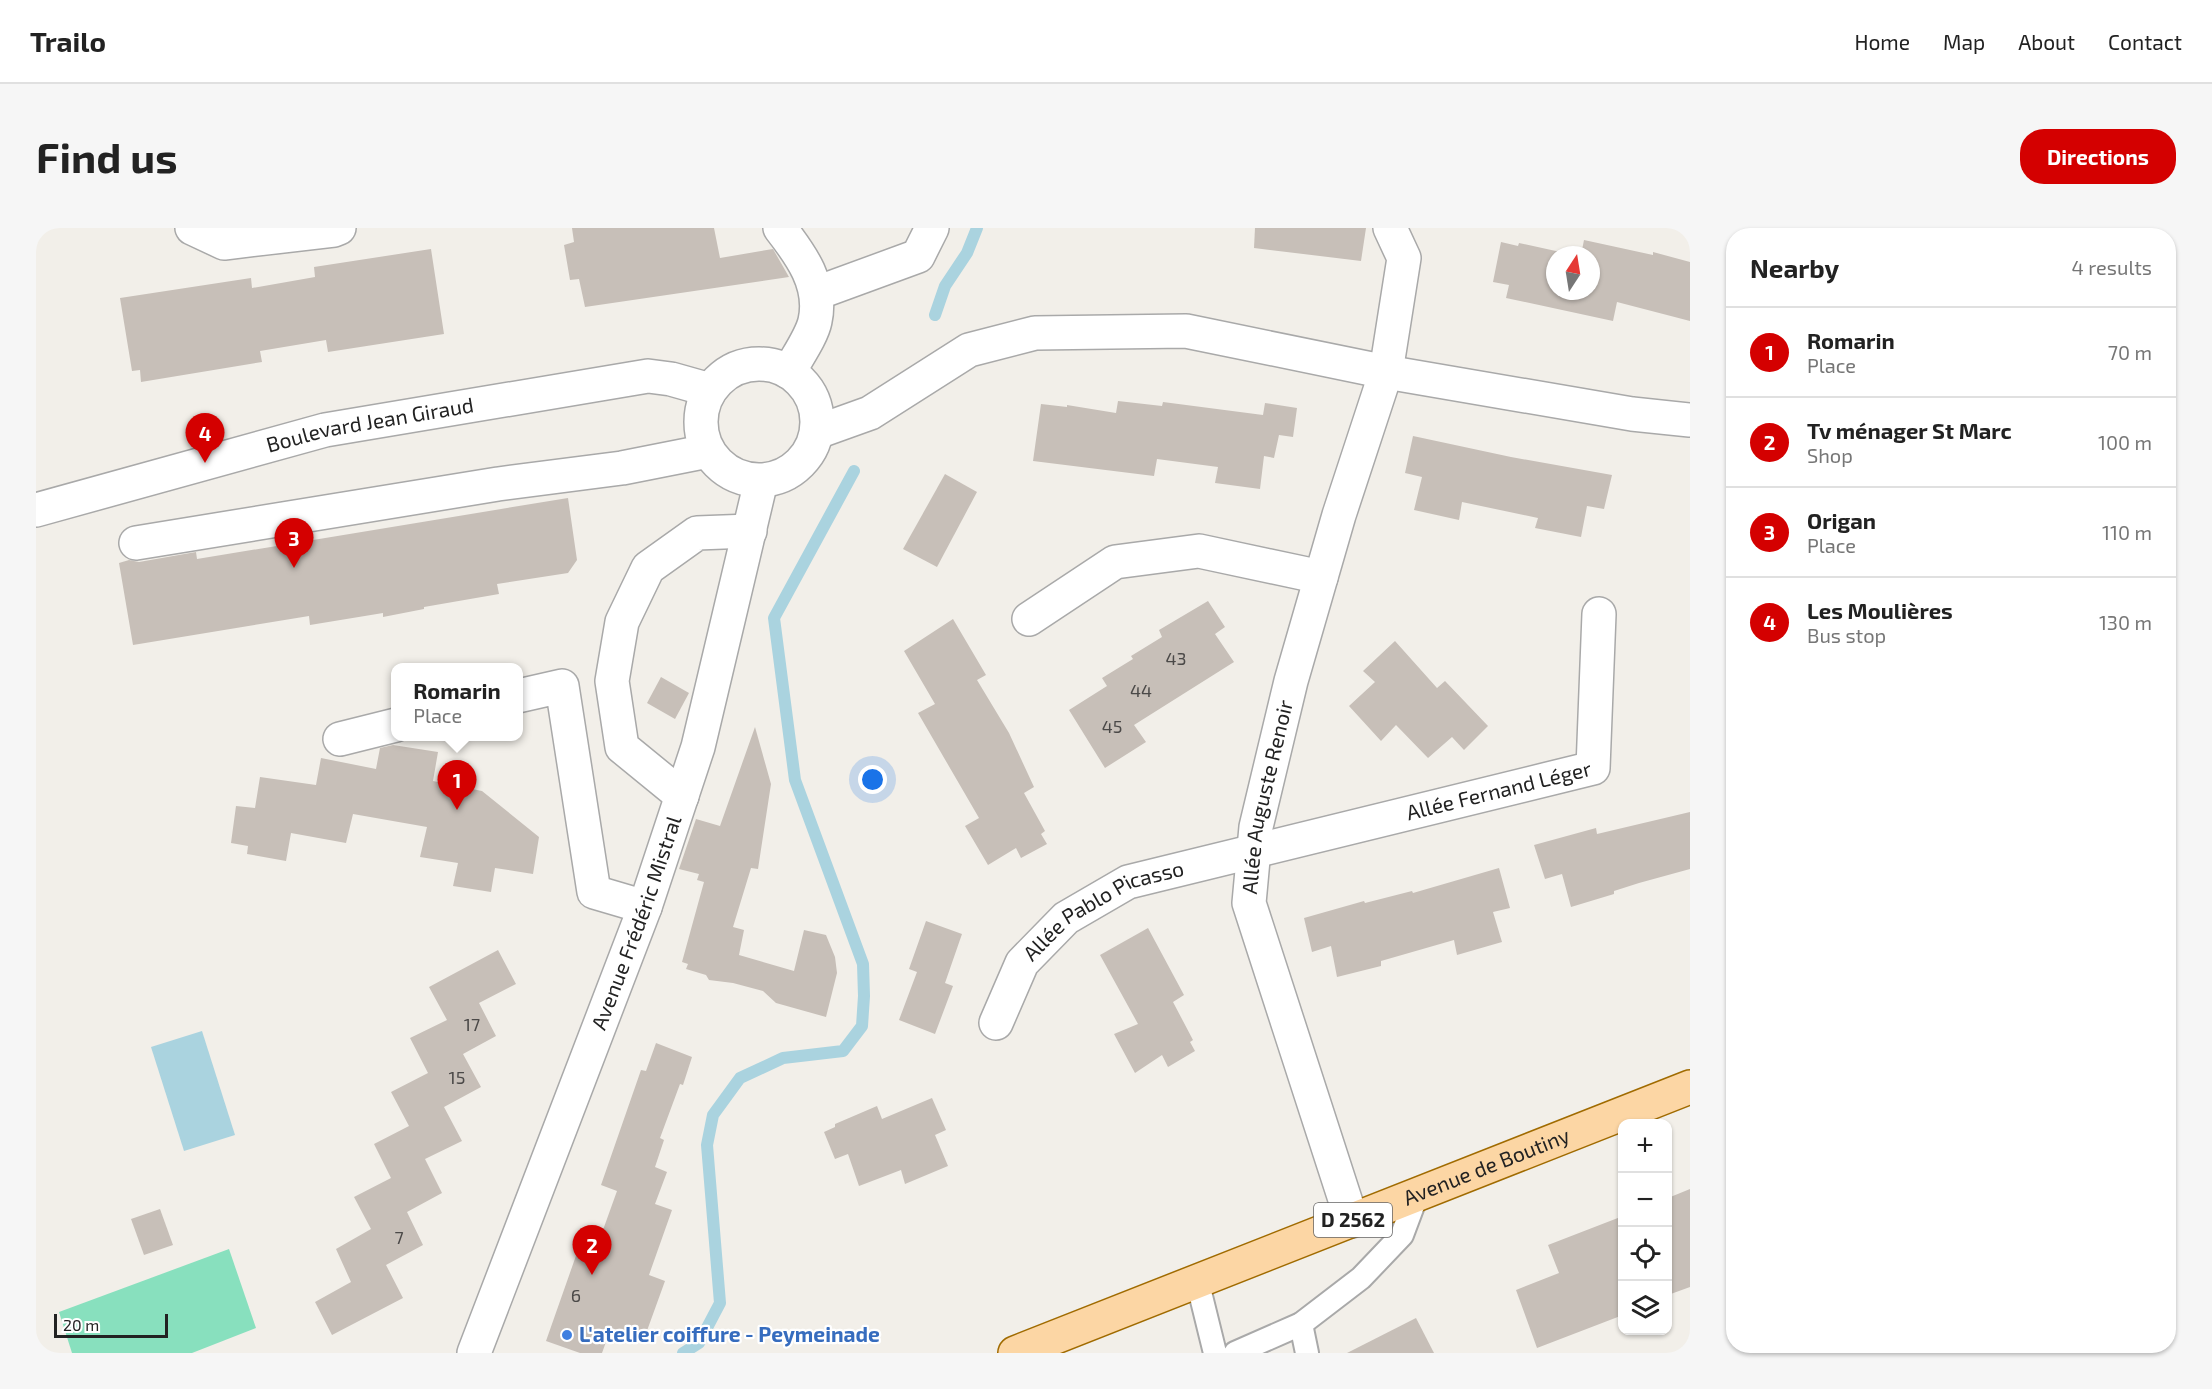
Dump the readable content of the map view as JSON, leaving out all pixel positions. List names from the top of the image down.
{
  "streets": {
    "main road": ["Avenue de Boutiny", "D 2562"],
    "street": [
      "Boulevard Jean Giraud",
      "Allée Fernand Léger",
      "Allée Auguste Renoir",
      "Allée Pablo Picasso",
      "Avenue Frédéric Mistral"
    ]
  },
  "crossings": [
    ["Boulevard Jean Giraud", "Avenue Frédéric Mistral"],
    ["Allée Fernand Léger", "Allée Auguste Renoir"],
    ["Allée Fernand Léger", "Allée Pablo Picasso"],
    ["Allée Auguste Renoir", "Allée Pablo Picasso"],
    ["Allée Auguste Renoir", "Avenue de Boutiny"]
  ],
  "places": ["L'atelier coiffure - Peymeinade"],
  "house_numbers": [
    "43",
    "44",
    "45",
    "17",
    "15",
    "7",
    "6"
  ],
  "scale_bar": "20 m",
  "north": "top",
  "page": {
    "header": "Trailo",
    "nav": [
      "Home",
      "Map",
      "About",
      "Contact"
    ],
    "buttons": "Directions",
    "title": "Find us",
    "heading": ["Nearby", "4 results"],
    "list": [
      {
        "mark": "1",
        "name": "Romarin",
        "note": "Place",
        "value": "70 m"
      },
      {
        "mark": "2",
        "name": "Tv ménager St Marc",
        "note": "Shop",
        "value": "100 m"
      },
      {
        "mark": "3",
        "name": "Origan",
        "note": "Place",
        "value": "110 m"
      },
      {
        "mark": "4",
        "name": "Les Moulières",
        "note": "Bus stop",
        "value": "130 m"
      }
    ],
    "pins": [
      "4",
      "3",
      "1",
      "2"
    ],
    "popup": ["Romarin", "Place"],
    "map_buttons": ["+", "−"],
    "scale": "20 m"
  }
}
